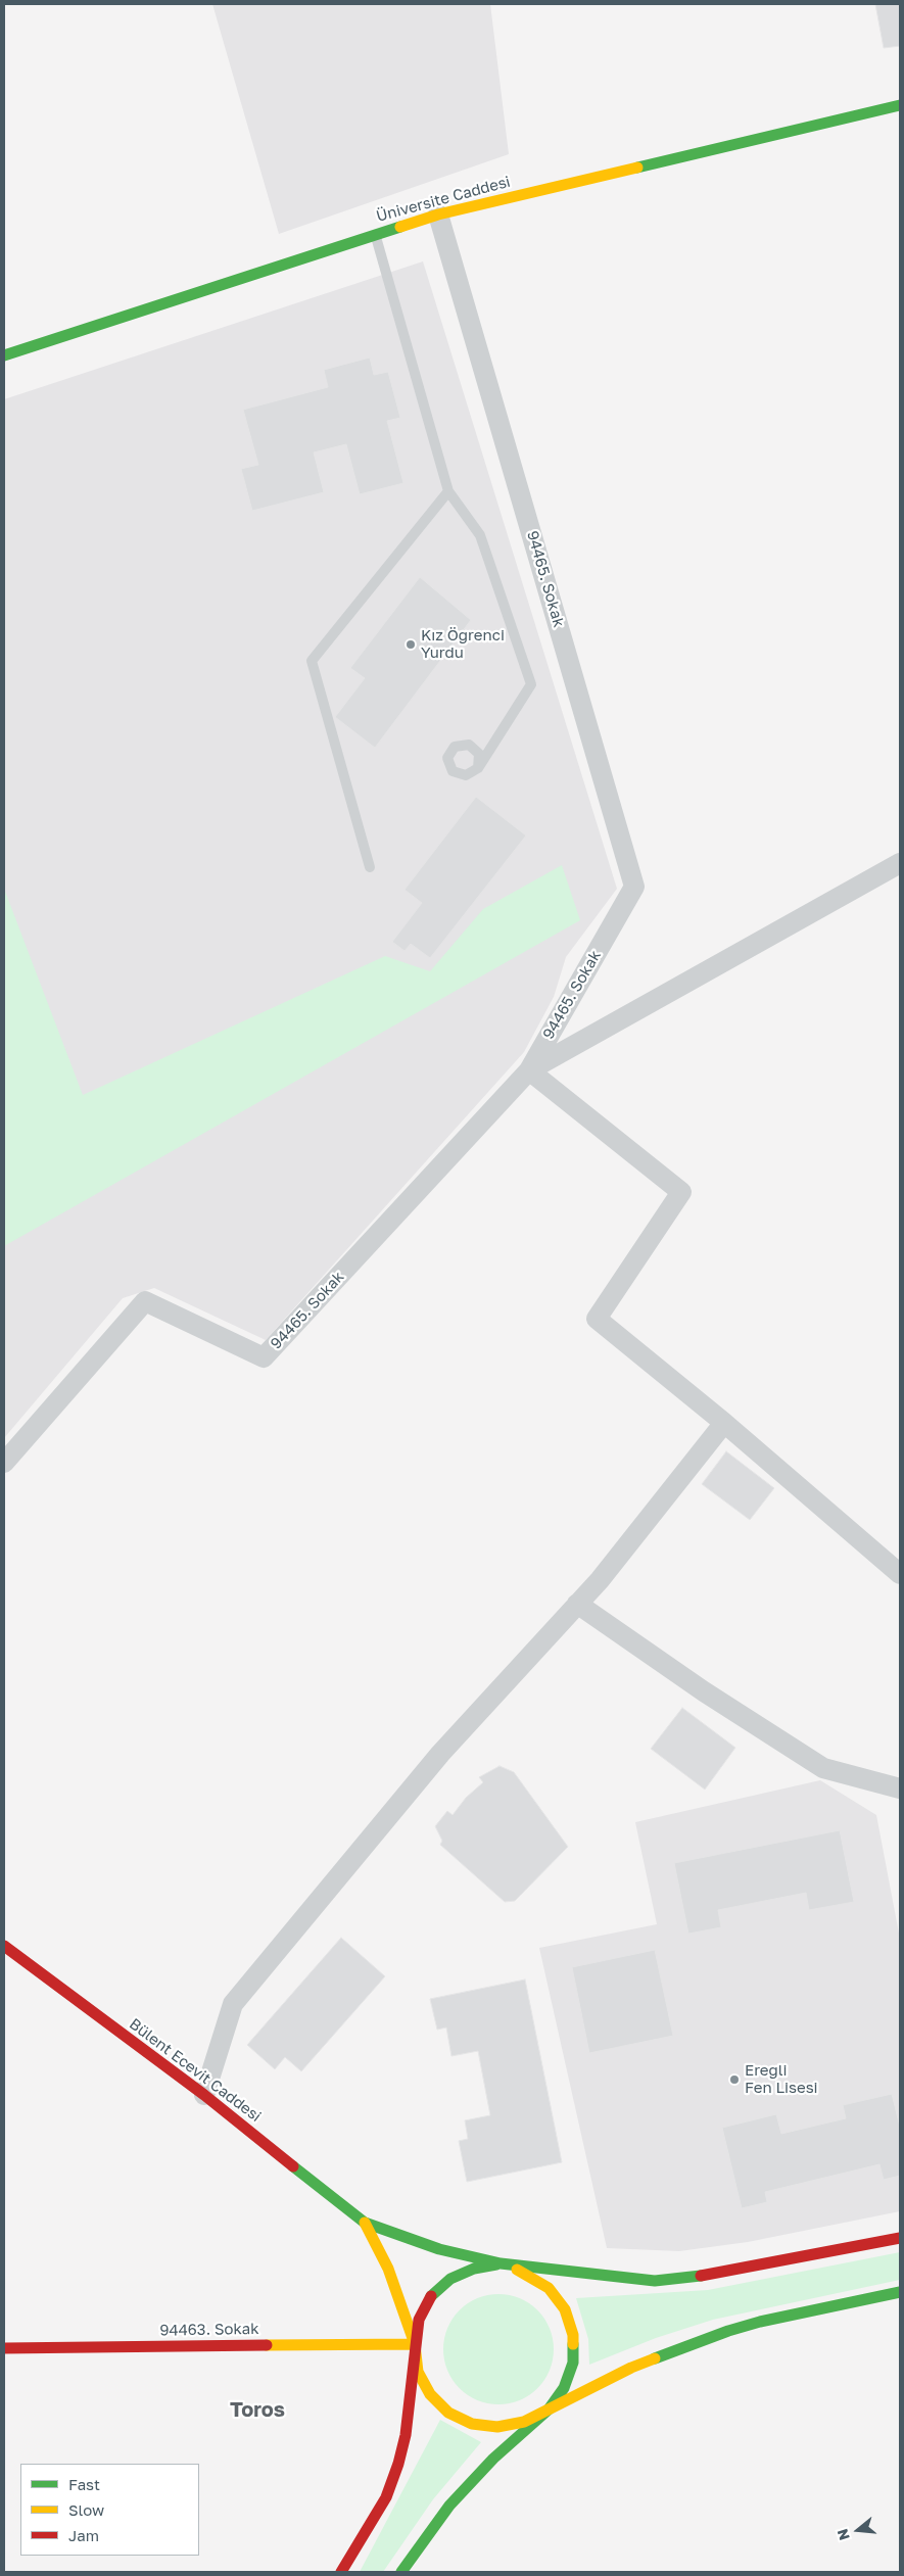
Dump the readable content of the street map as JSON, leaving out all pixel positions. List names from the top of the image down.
{
  "streets": {
    "street": [
      "Üniversite Caddesi",
      "94465. Sokak",
      "Bülent Ecevit Caddesi",
      "94463. Sokak"
    ]
  },
  "crossings": [
    ["Üniversite Caddesi", "94465. Sokak"],
    ["Bülent Ecevit Caddesi", "94463. Sokak"]
  ],
  "districts": ["Toros"],
  "places": ["Kız Öğrenci Yurdu", "Ereğli Fen Lisesi"],
  "legend": ["Fast", "Slow", "Jam"],
  "north": "left"
}
